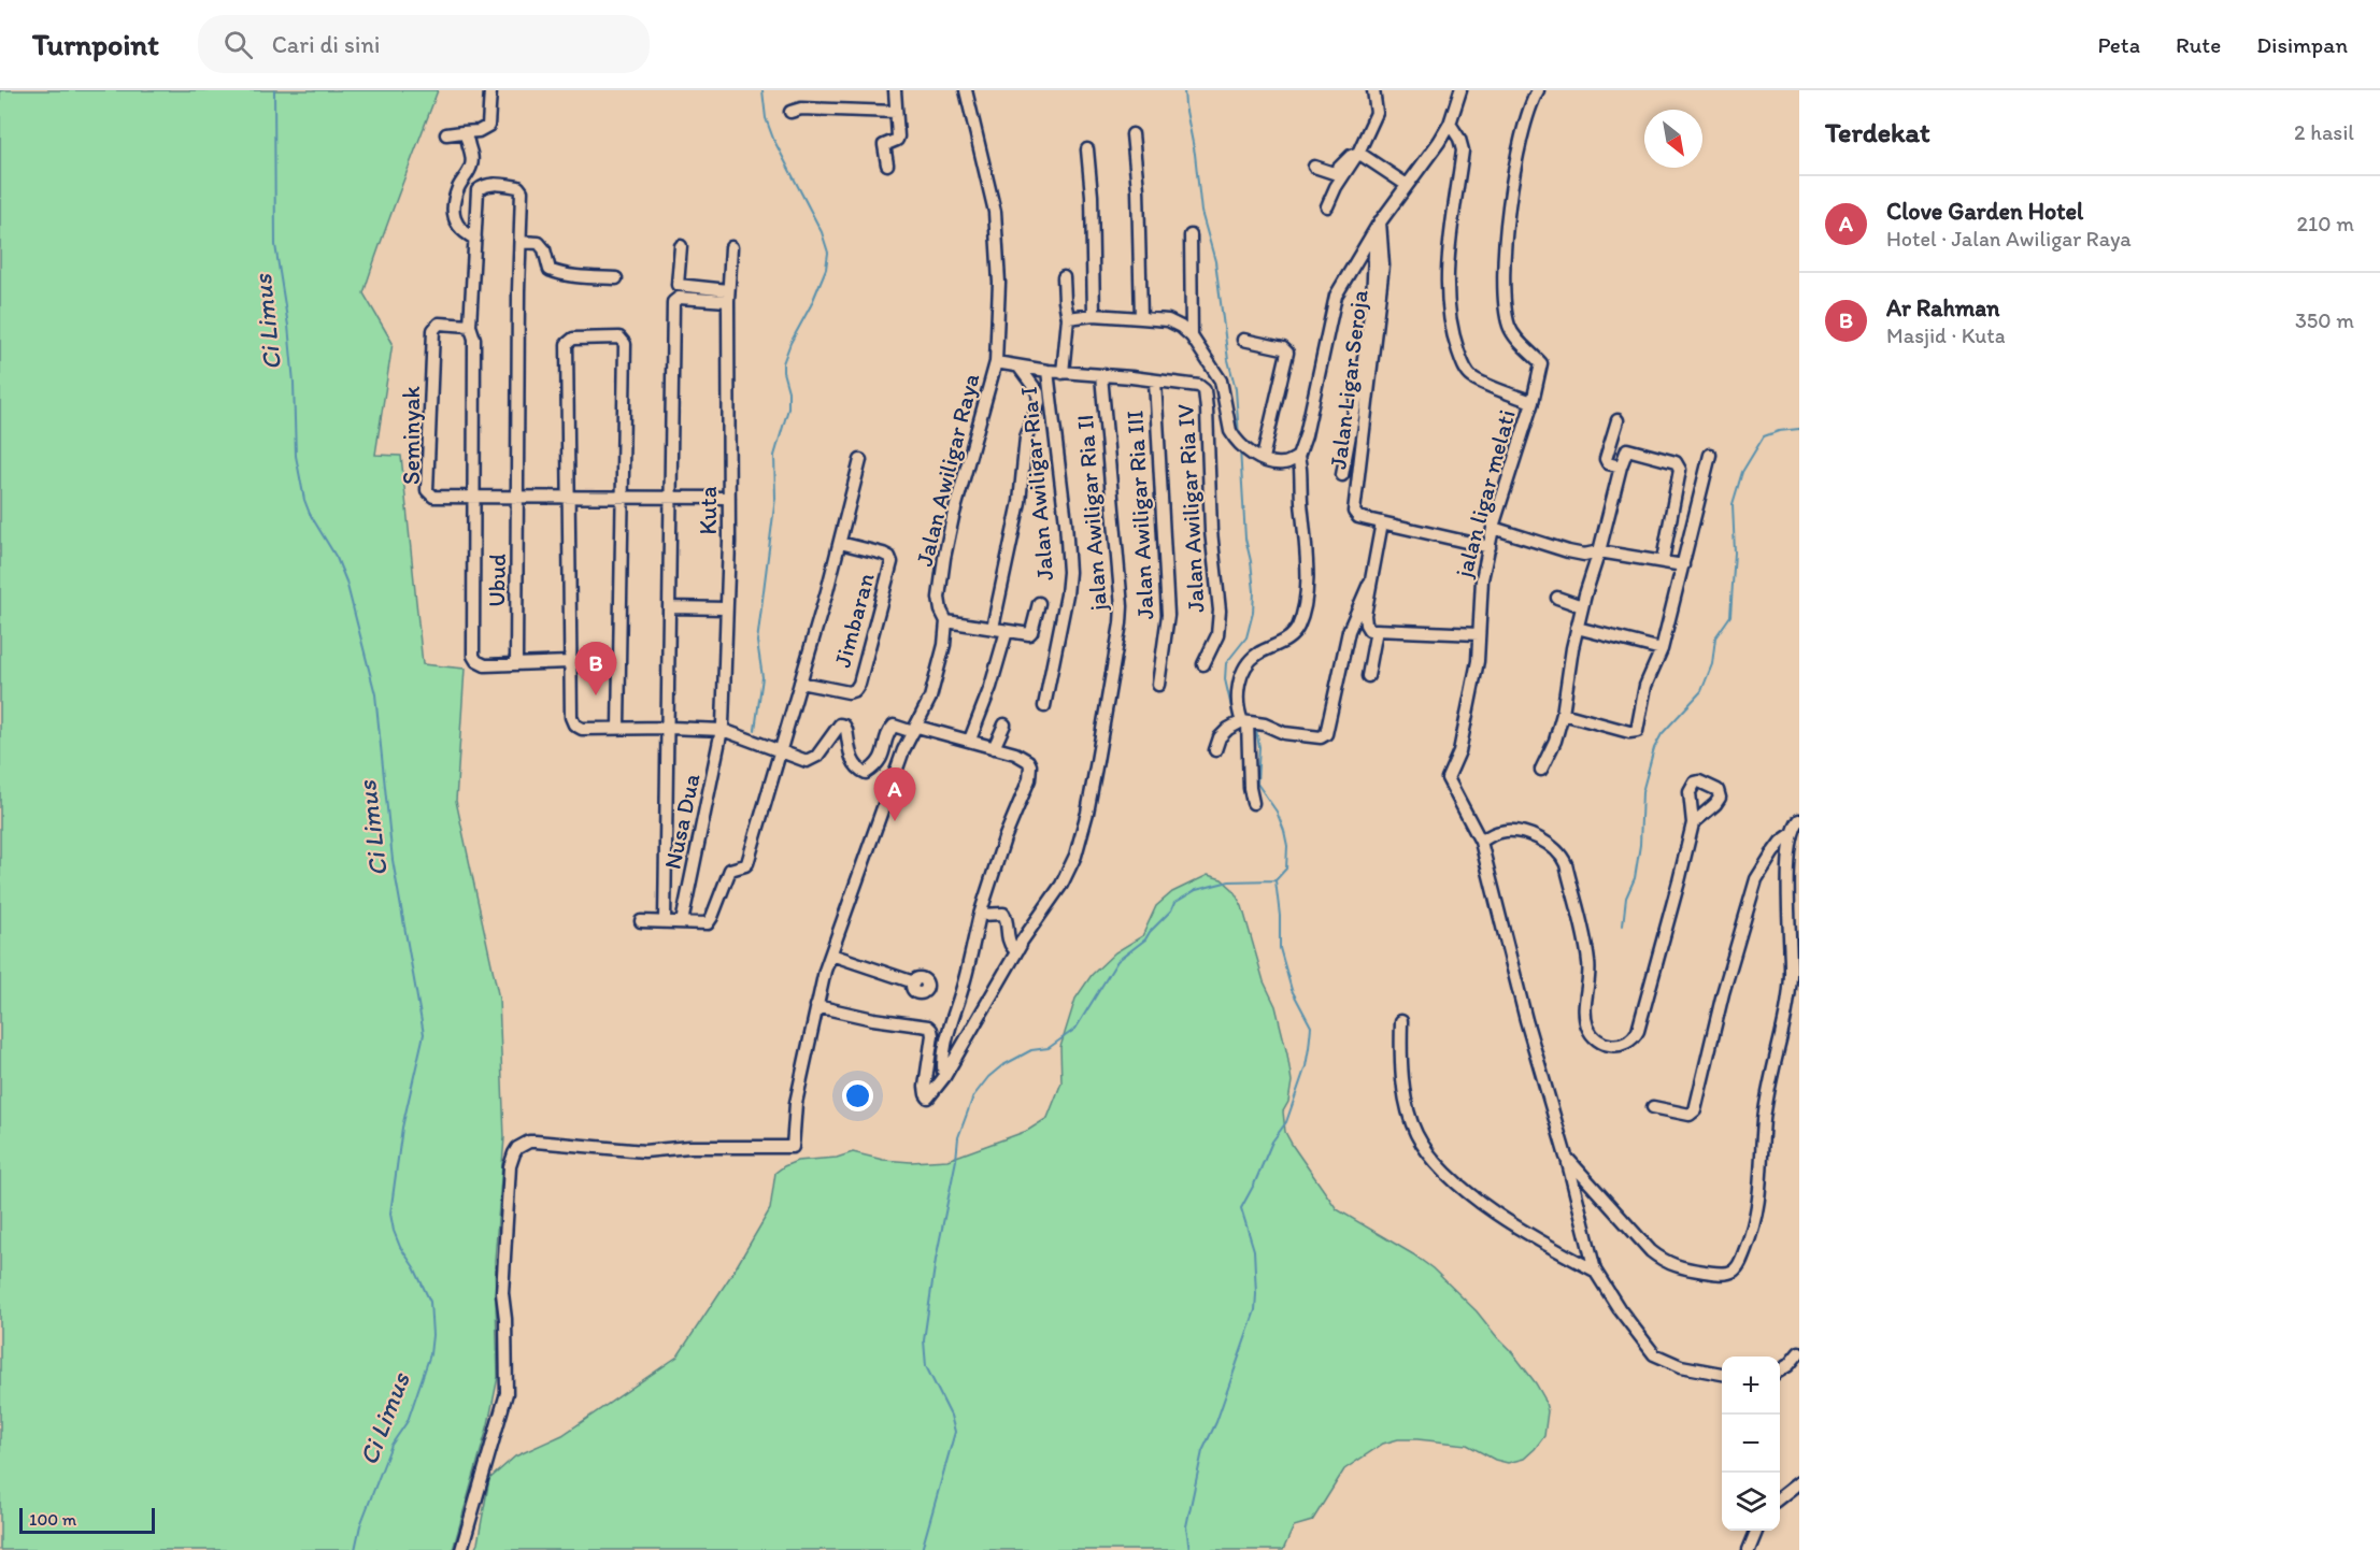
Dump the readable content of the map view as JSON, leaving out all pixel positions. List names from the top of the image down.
{
  "streets": {
    "street": [
      "Jalan Ligar Seroja",
      "Seminyak",
      "Jalan Awiligar Raya",
      "Jalan Awiligar Ria I",
      "jalan ligar melati",
      "Jalan Awiligar Ria IV",
      "Kuta",
      "jalan Awiligar Ria II",
      "Jalan Awiligar Ria III",
      "Ubud",
      "Jimbaran",
      "Nusa Dua"
    ]
  },
  "crossings": [
    ["Seminyak", "Kuta"],
    ["Seminyak", "Ubud"],
    ["Jalan Awiligar Ria IV", "Jalan Awiligar Ria III"],
    ["Kuta", "Nusa Dua"]
  ],
  "water": ["Ci Limus"],
  "scale_bar": "100 m",
  "north": "bottom right",
  "page": {
    "header": "Turnpoint",
    "search": "Cari di sini",
    "nav": ["Peta", "Rute", "Disimpan"],
    "heading": ["Terdekat", "2 hasil"],
    "list": [
      {
        "mark": "A",
        "name": "Clove Garden Hotel",
        "note": "Hotel · Jalan Awiligar Raya",
        "value": "210 m"
      },
      {
        "mark": "B",
        "name": "Ar Rahman",
        "note": "Masjid · Kuta",
        "value": "350 m"
      }
    ],
    "pins": ["B", "A"],
    "map_buttons": ["+", "−"],
    "scale": "100 m"
  }
}
